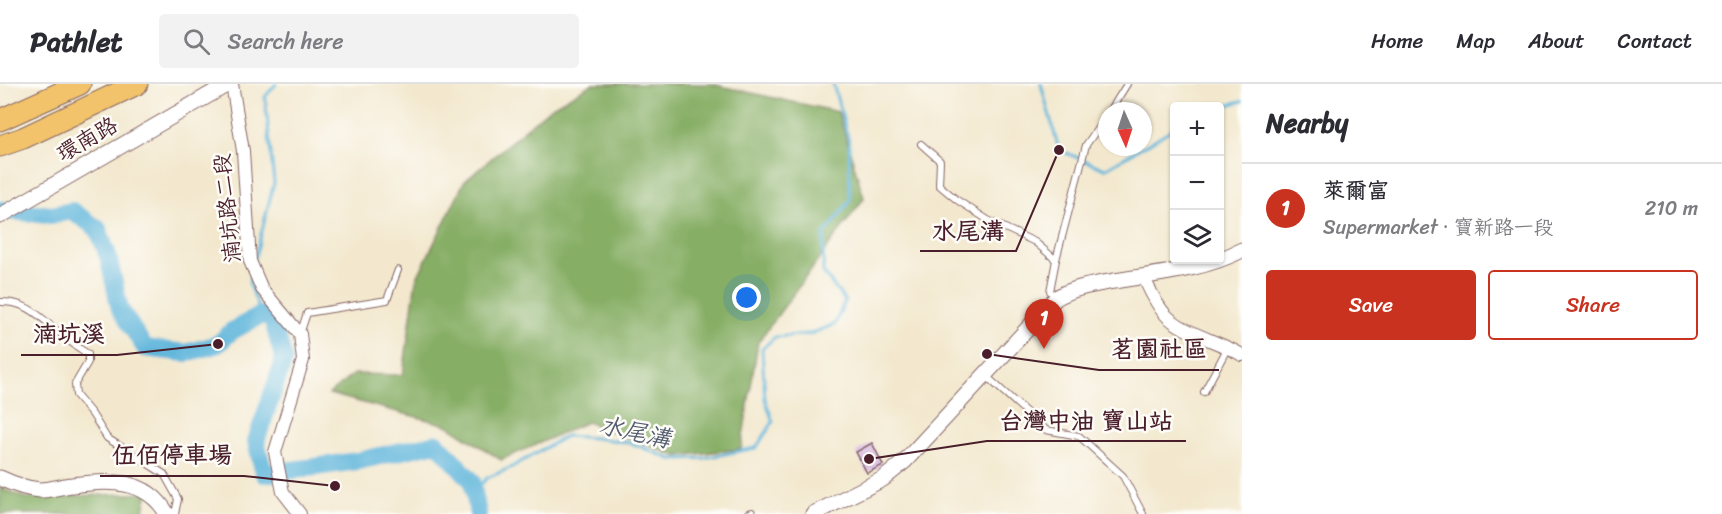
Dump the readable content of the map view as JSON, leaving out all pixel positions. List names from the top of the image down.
{
  "streets": {
    "street": ["環南路", "湳坑路二段"]
  },
  "crossings": [
    ["環南路", "湳坑路二段"]
  ],
  "water": ["水尾溝"],
  "places": [
    "水尾溝",
    "湳坑溪",
    "茗園社區",
    "台灣中油 寶山站",
    "伍佰停車場"
  ],
  "north": "bottom",
  "page": {
    "header": "Pathlet",
    "search": "Search here",
    "nav": [
      "Home",
      "Map",
      "About",
      "Contact"
    ],
    "heading": "Nearby",
    "map_buttons": ["+", "−"],
    "list": [
      {
        "mark": "1",
        "name": "萊爾富",
        "note": "Supermarket · 寶新路一段",
        "value": "210 m"
      }
    ],
    "buttons": ["Save", "Share"],
    "pins": "1"
  }
}
